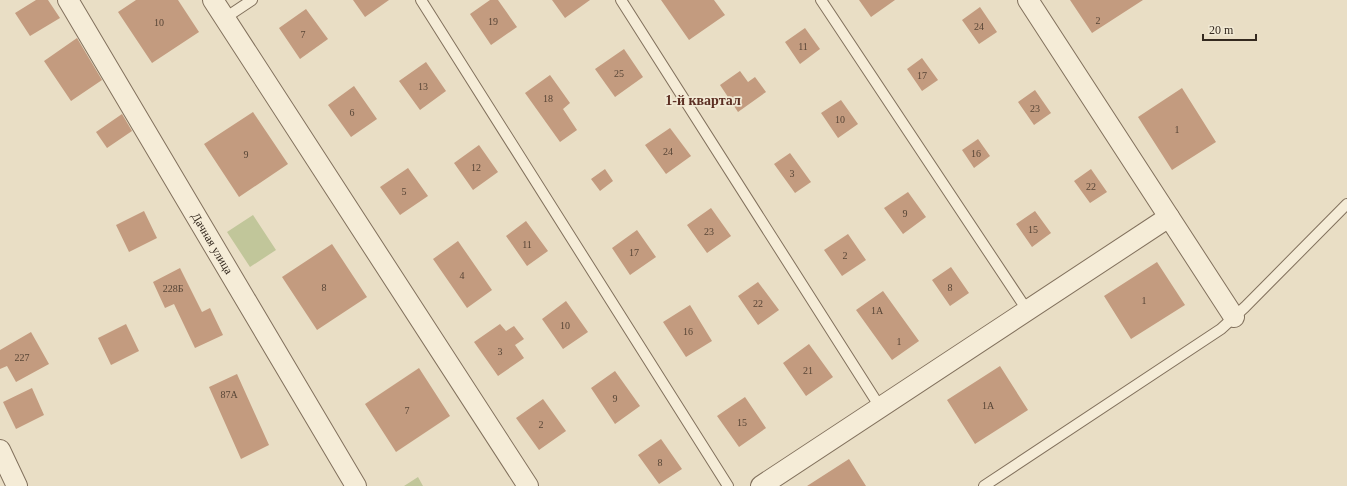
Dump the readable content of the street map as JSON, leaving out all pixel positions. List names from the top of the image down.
{
  "streets": {
    "street": ["Дачная улица"]
  },
  "districts": ["1-й квартал"],
  "house_numbers": [
    "2",
    "19",
    "10",
    "24",
    "7",
    "11",
    "25",
    "17",
    "13",
    "18",
    "23",
    "6",
    "10",
    "1",
    "24",
    "16",
    "9",
    "12",
    "3",
    "22",
    "5",
    "9",
    "15",
    "23",
    "11",
    "17",
    "2",
    "4",
    "8",
    "8",
    "228Б",
    "1",
    "22",
    "1А",
    "10",
    "16",
    "1",
    "3",
    "227",
    "21",
    "87А",
    "9",
    "1А",
    "7",
    "15",
    "2",
    "8"
  ],
  "scale_bar": "20 m"
}
